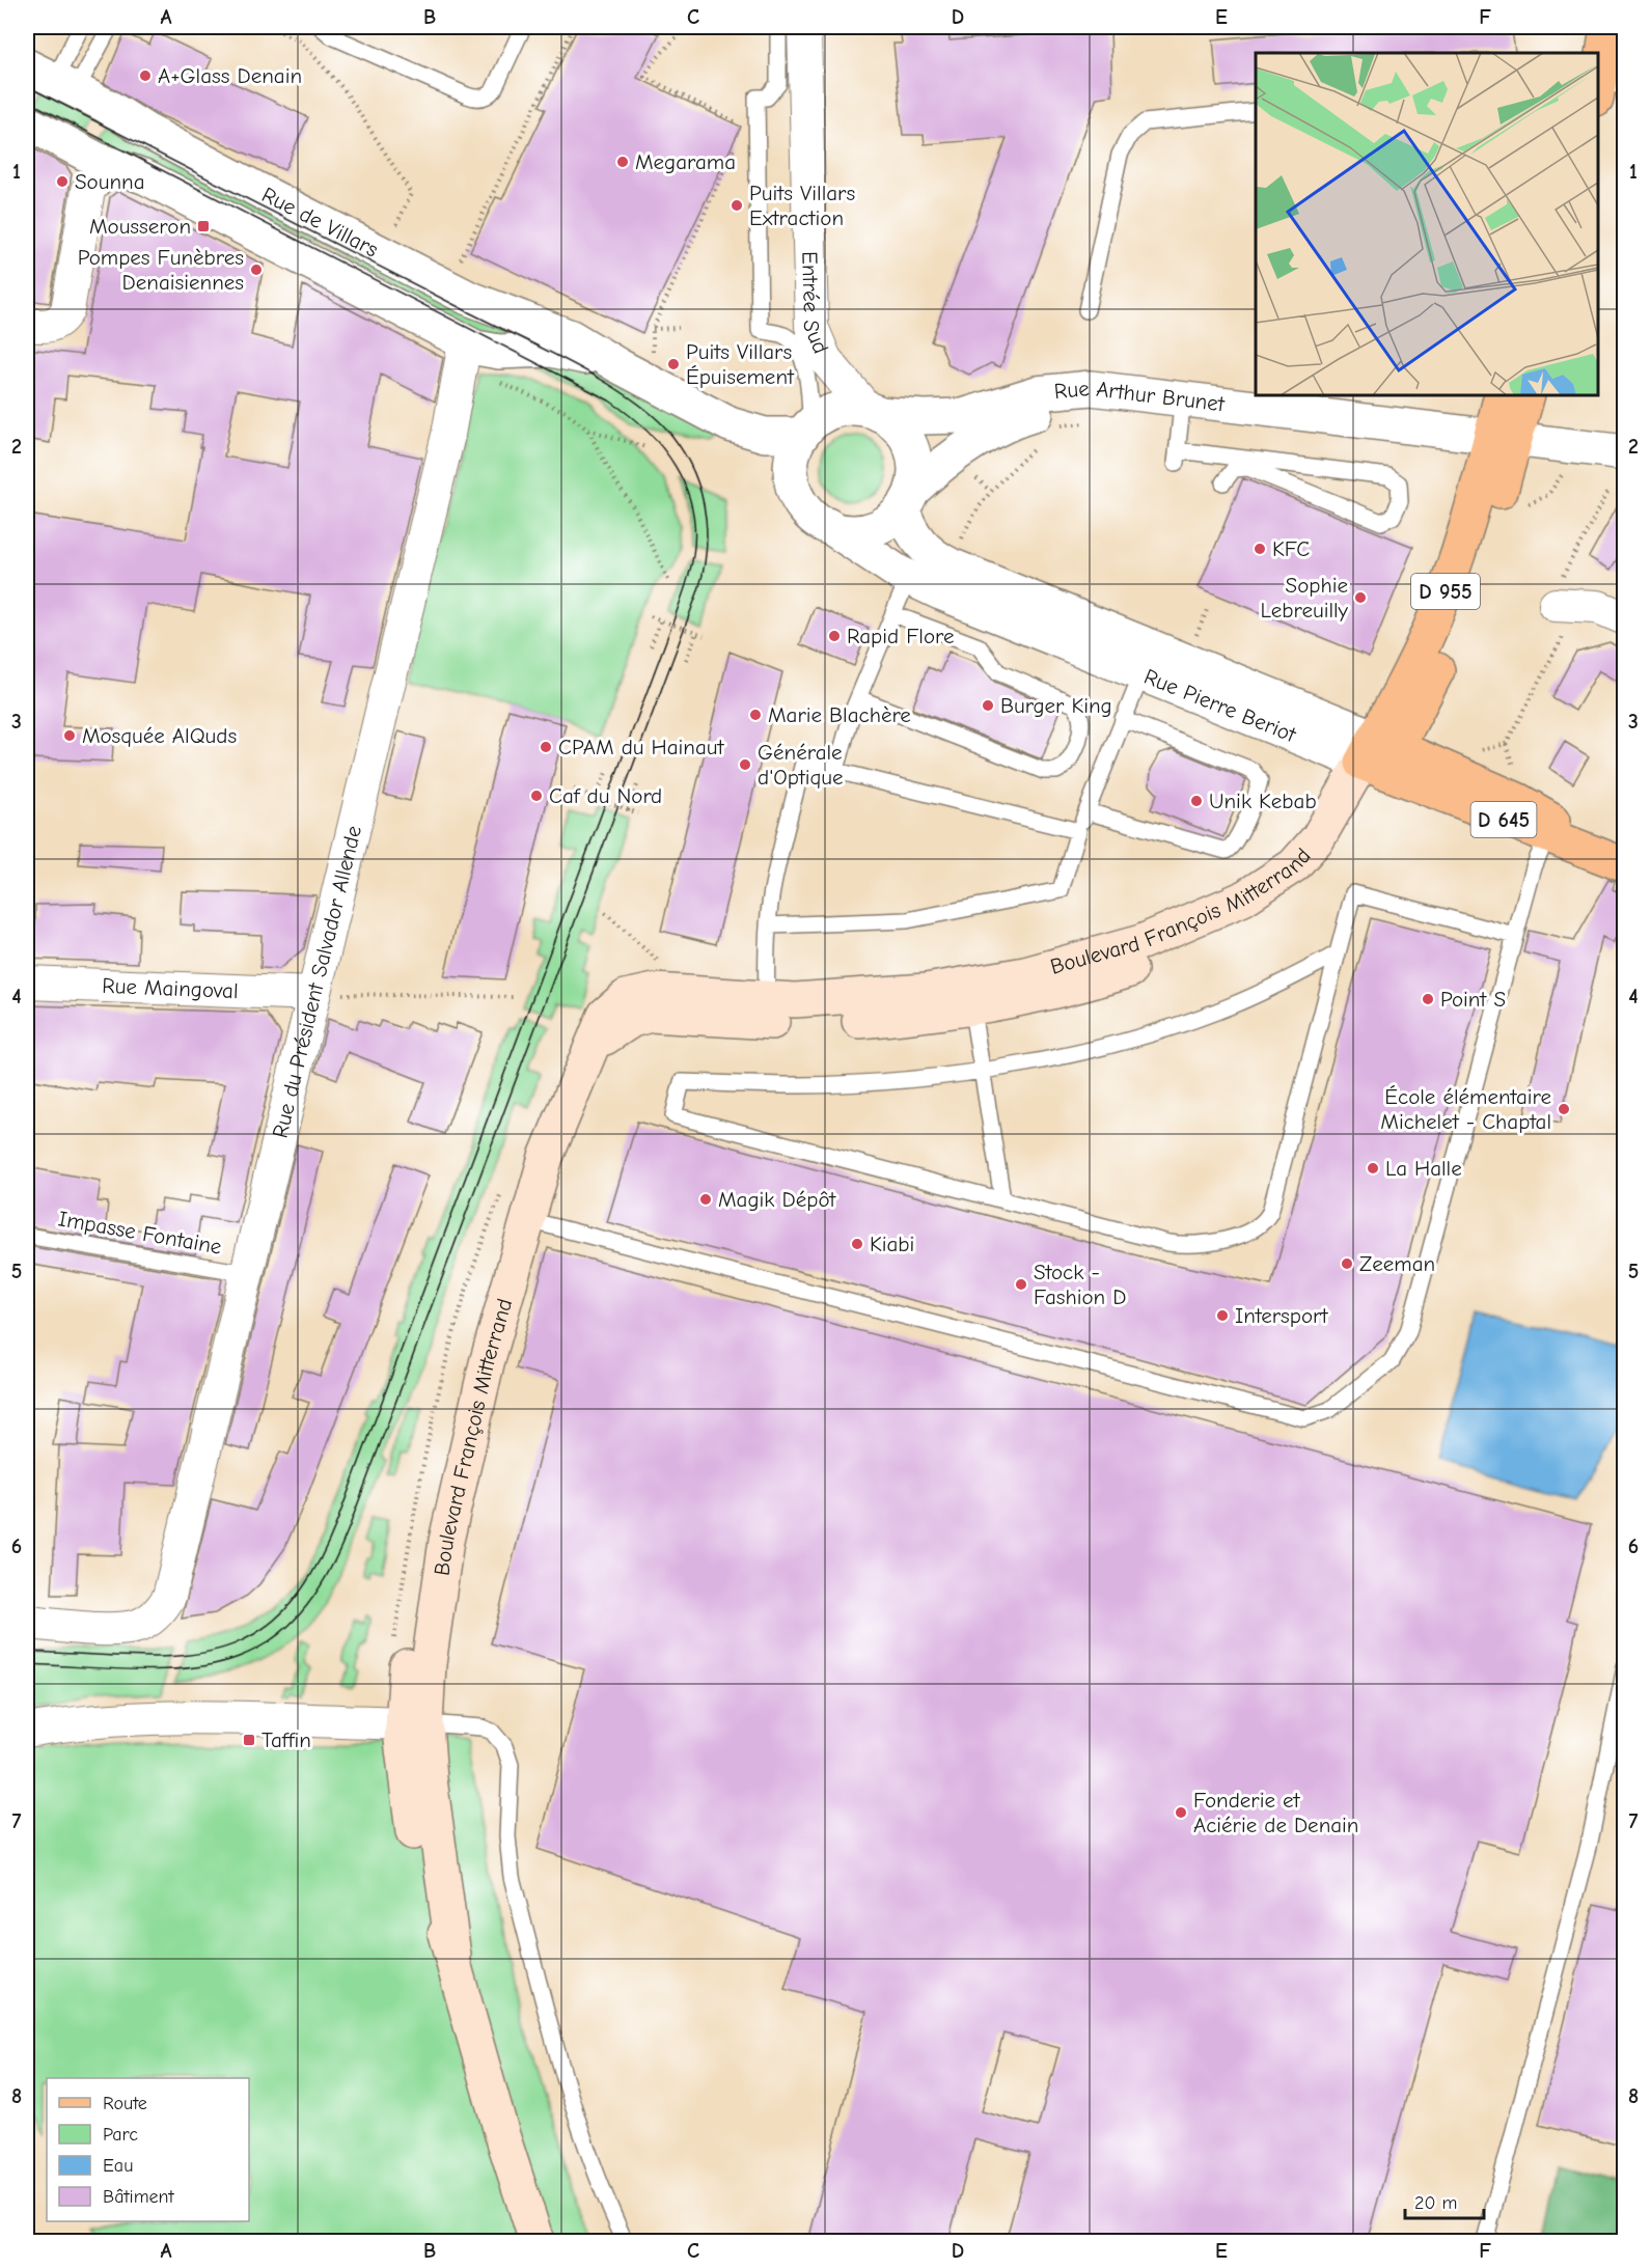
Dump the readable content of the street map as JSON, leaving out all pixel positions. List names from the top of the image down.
{
  "streets": {
    "main road": [
      "D 955",
      "Rue Pierre Beriot",
      "D 645",
      "Boulevard François Mitterrand"
    ],
    "street": [
      "Rue de Villars",
      "Entrée Sud",
      "Rue Arthur Brunet",
      "Rue du Président Salvador Allende",
      "Rue Maingoval"
    ],
    "lane": ["Impasse Fontaine"]
  },
  "crossings": [
    ["Rue de Villars", "Entrée Sud"],
    ["Rue de Villars", "Rue Arthur Brunet"],
    ["Rue de Villars", "Rue Pierre Beriot"],
    ["Rue de Villars", "Rue du Président Salvador Allende"],
    ["Entrée Sud", "Rue Arthur Brunet"],
    ["Entrée Sud", "Rue Pierre Beriot"],
    ["Rue Arthur Brunet", "Rue Pierre Beriot"],
    ["Rue Arthur Brunet", "Boulevard François Mitterrand"],
    ["Rue Pierre Beriot", "Boulevard François Mitterrand"],
    ["Rue du Président Salvador Allende", "Rue Maingoval"],
    ["Rue du Président Salvador Allende", "Impasse Fontaine"]
  ],
  "places": {
    "other": [
      "A+Glass Denain",
      "Megarama",
      "Sounna",
      "Puits Villars Extraction",
      "Pompes Funèbres Denaisiennes",
      "Puits Villars Épuisement",
      "KFC",
      "Sophie Lebreuilly",
      "Rapid Flore",
      "Burger King",
      "Marie Blachère",
      "Mosquée AlQuds",
      "CPAM du Hainaut",
      "Générale d'Optique",
      "Caf du Nord",
      "Unik Kebab",
      "Point S",
      "École élémentaire Michelet - Chaptal",
      "La Halle",
      "Magik Dépôt",
      "Kiabi",
      "Zeeman",
      "Stock - Fashion D",
      "Intersport",
      "Fonderie et Aciérie de Denain"
    ],
    "transit": ["Mousseron", "Taffin"]
  },
  "legend": [
    "Route",
    "Parc",
    "Eau",
    "Bâtiment"
  ],
  "scale_bar": "20 m",
  "grid": {
    "columns": [
      "A",
      "B",
      "C",
      "D",
      "E",
      "F"
    ],
    "rows": [
      "1",
      "2",
      "3",
      "4",
      "5",
      "6",
      "7",
      "8"
    ]
  }
}
